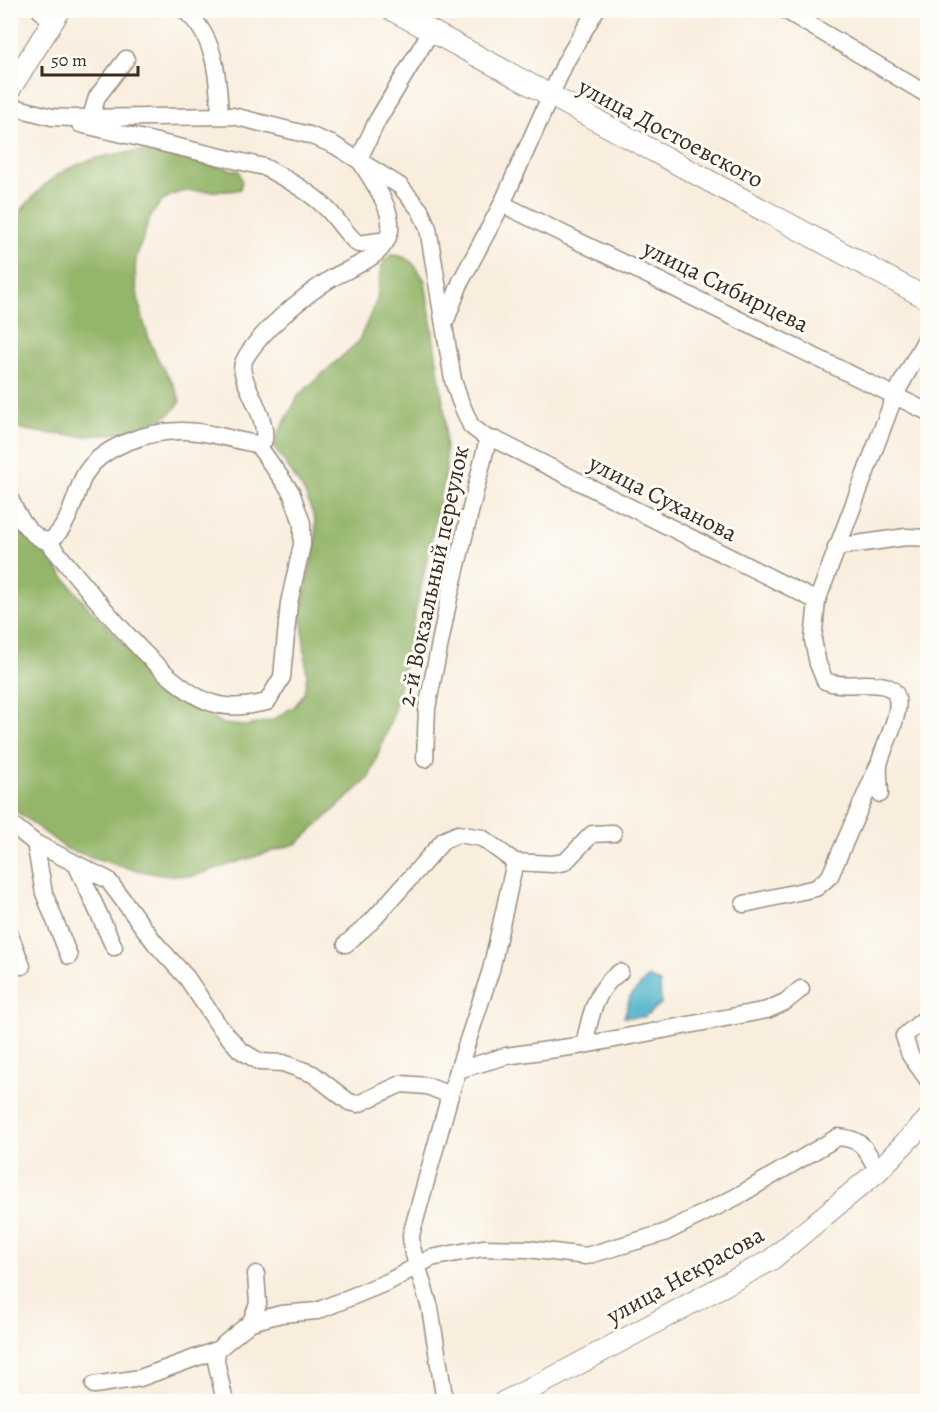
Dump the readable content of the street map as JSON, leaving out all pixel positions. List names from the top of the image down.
{
  "streets": {
    "main road": ["улица Достоевского", "улица Некрасова"],
    "street": ["улица Сибирцева", "улица Суханова", "2-й Вокзальный переулок"]
  },
  "crossings": [
    ["улица Суханова", "2-й Вокзальный переулок"]
  ],
  "scale_bar": "50 m"
}
